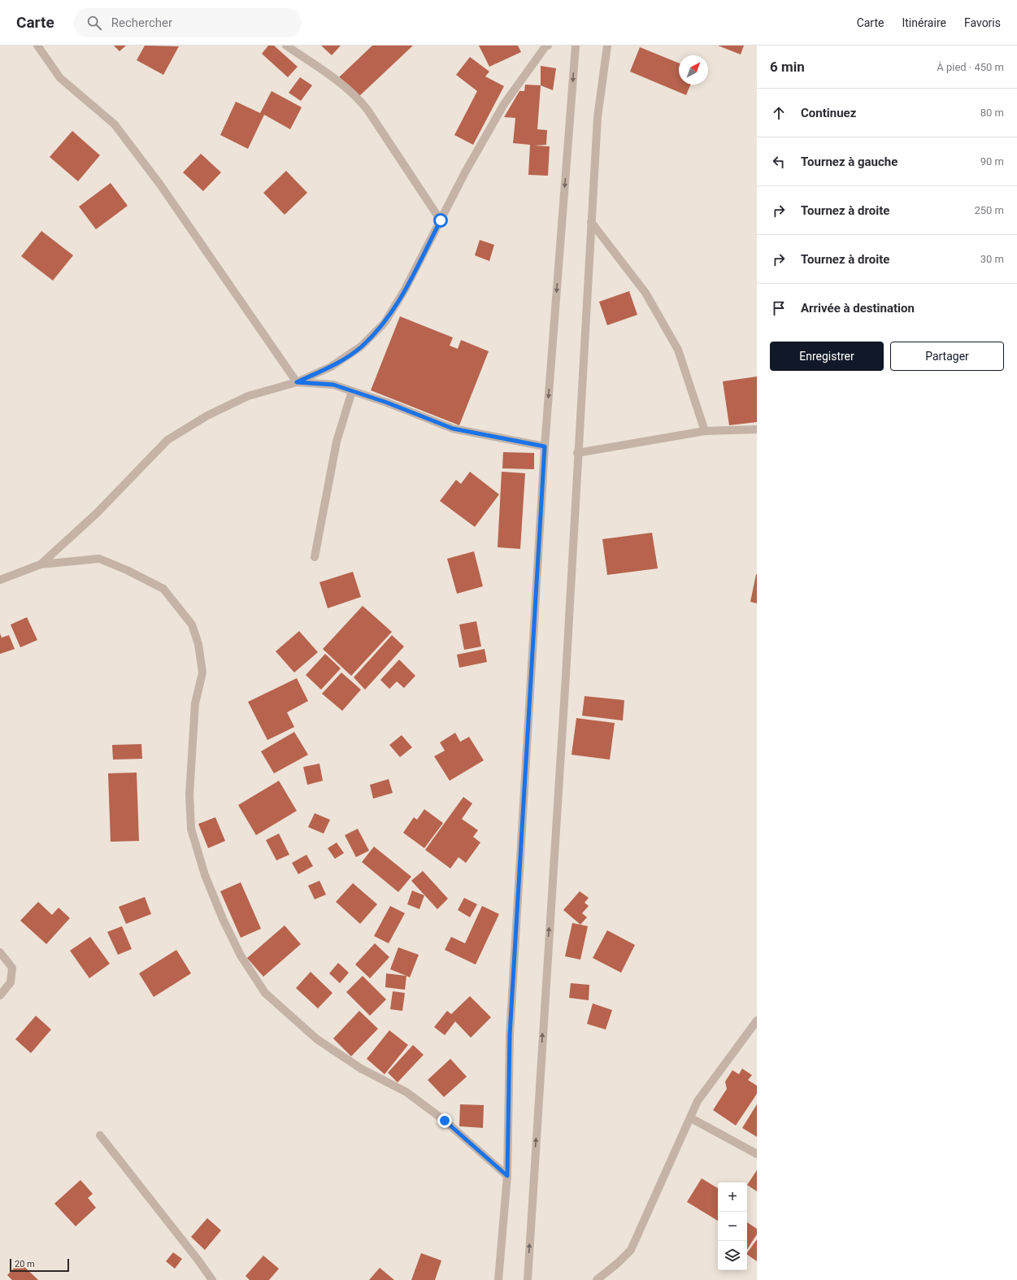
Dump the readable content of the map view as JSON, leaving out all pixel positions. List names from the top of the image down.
{
  "scale_bar": "20 m",
  "north": "top right",
  "page": {
    "header": "Carte",
    "search": "Rechercher",
    "nav": ["Carte", "Itinéraire", "Favoris"],
    "heading": ["6 min", "À pied · 450 m"],
    "list": [
      ["Continuez", "80 m"],
      ["Tournez à gauche", "90 m"],
      ["Tournez à droite", "250 m"],
      ["Tournez à droite", "30 m"],
      "Arrivée à destination"
    ],
    "buttons": ["Enregistrer", "Partager"],
    "map_buttons": ["+", "−"],
    "scale": "20 m"
  }
}
